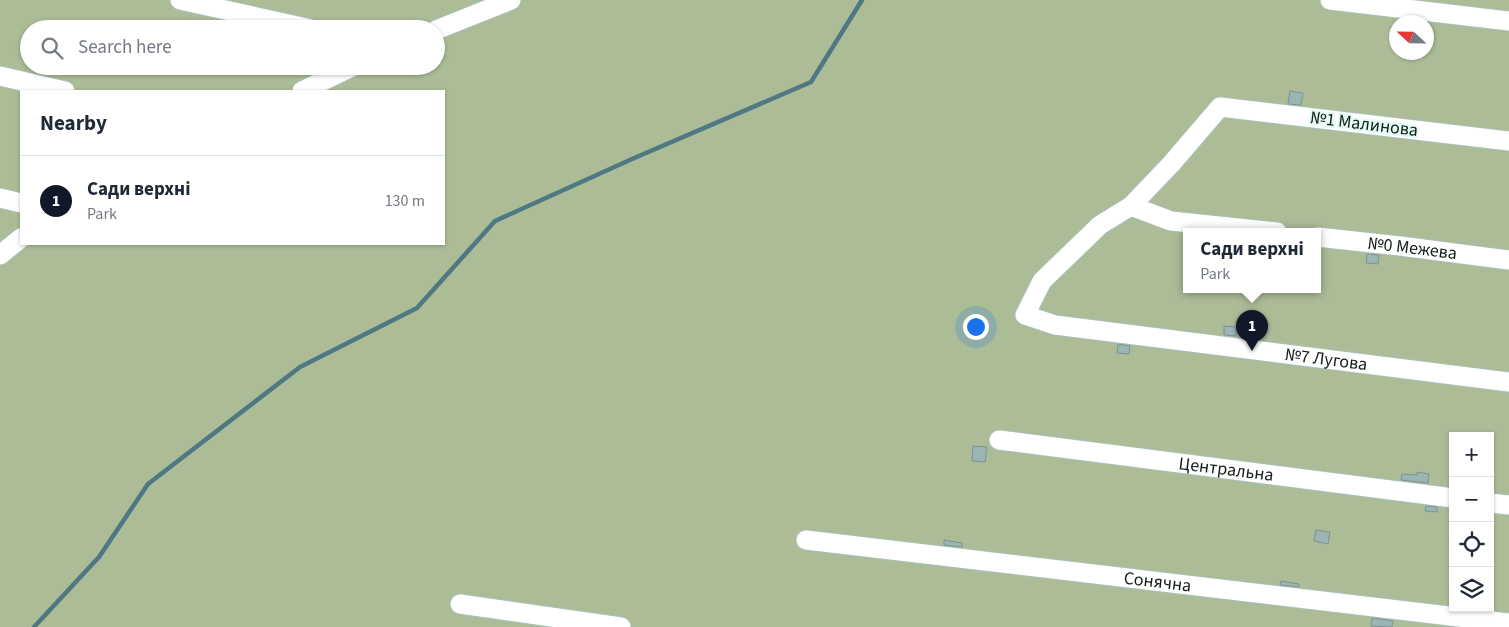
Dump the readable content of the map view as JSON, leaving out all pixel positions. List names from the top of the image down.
{
  "streets": {
    "lane": [
      "№1 Малинова",
      "№0 Межева",
      "№7 Лугова",
      "Центральна",
      "Сонячна"
    ]
  },
  "crossings": [
    ["№1 Малинова", "№7 Лугова"]
  ],
  "north": "left",
  "page": {
    "search": "Search here",
    "heading": "Nearby",
    "list": [
      {
        "mark": "1",
        "name": "Сади верхні",
        "note": "Park",
        "value": "130 m"
      }
    ],
    "popup": ["Сади верхні", "Park"],
    "pins": "1",
    "map_buttons": ["+", "−"]
  }
}
